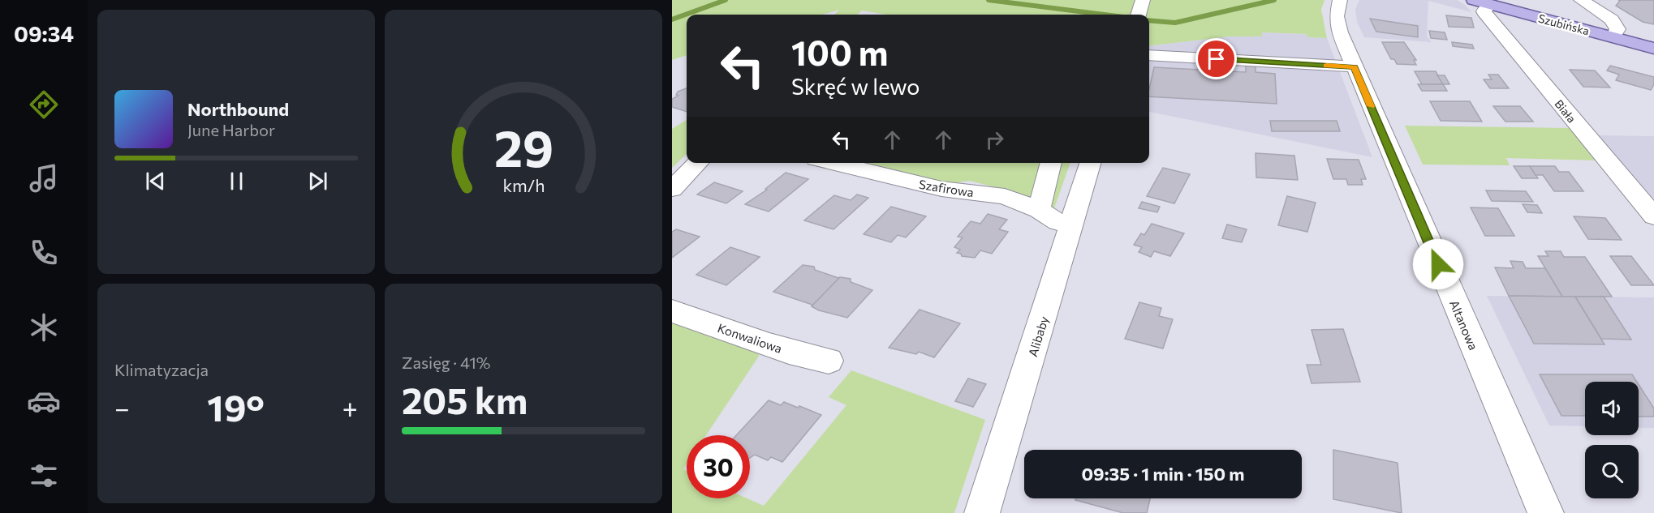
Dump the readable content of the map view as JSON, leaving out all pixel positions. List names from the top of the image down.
{
  "streets": {
    "main road": ["Szubińska"],
    "street": [
      "Biała",
      "Szafirowa",
      "Altanowa",
      "Alibaby",
      "Konwaliowa"
    ]
  },
  "crossings": [
    ["Szubińska", "Biała"],
    ["Szafirowa", "Alibaby"]
  ],
  "page": {
    "tabs": "09:34",
    "turn": ["100 m", "Skręć w lewo"],
    "song": ["Northbound", "June Harbor"],
    "tile": [
      "Klimatyzacja",
      ["Zasięg · 41%", "205 km"]
    ],
    "heat": ["−", "19°", "+"],
    "limit": "30",
    "trip": "09:35 · 1 min · 150 m",
    "gauge": ["29", "km/h"]
  }
}
